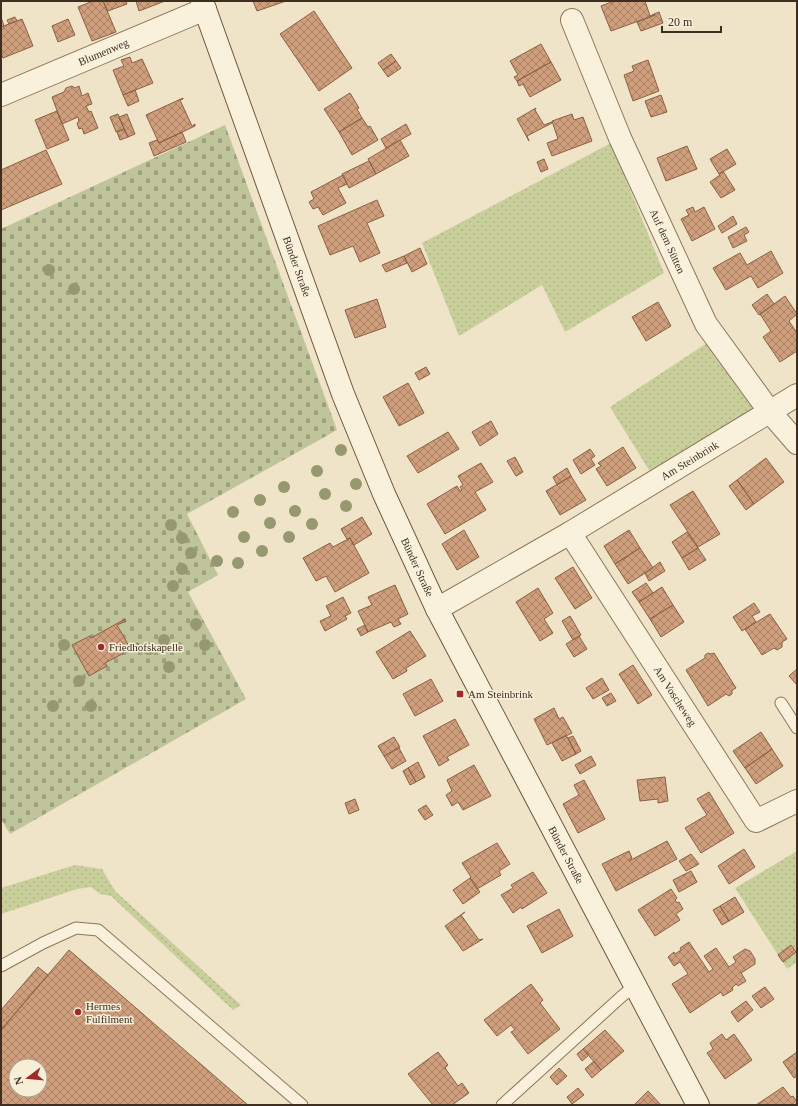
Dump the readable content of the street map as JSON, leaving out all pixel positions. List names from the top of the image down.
{
  "streets": {
    "street": [
      "Blumenweg",
      "Auf dem Sütten",
      "Bünder Straße",
      "Am Steinbrink",
      "Am Voscheweg"
    ]
  },
  "crossings": [
    ["Blumenweg", "Bünder Straße"],
    ["Auf dem Sütten", "Am Steinbrink"],
    ["Bünder Straße", "Am Steinbrink"],
    ["Am Steinbrink", "Am Voscheweg"]
  ],
  "places": {
    "other": ["Friedhofskapelle", "Hermes Fulfilment"],
    "transit": ["Am Steinbrink"]
  },
  "scale_bar": "20 m",
  "north": "left"
}
